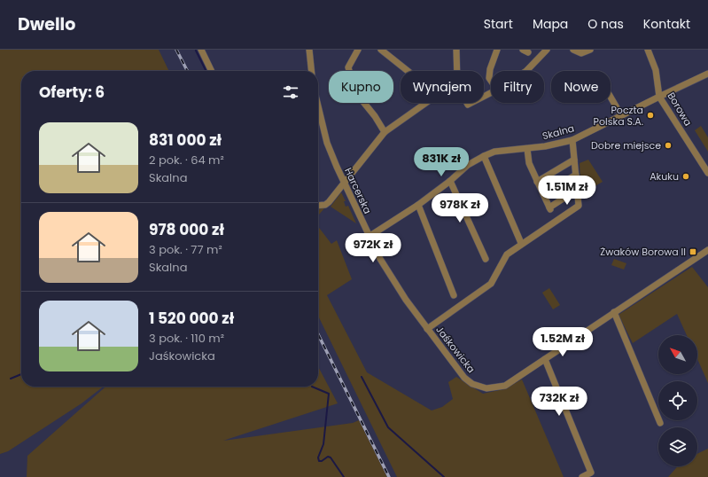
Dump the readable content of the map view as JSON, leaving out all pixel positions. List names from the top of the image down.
{
  "streets": {
    "street": [
      "Borowa",
      "Skalna",
      "Harcerska",
      "Jaśkowicka"
    ]
  },
  "crossings": [
    ["Borowa", "Skalna"],
    ["Skalna", "Harcerska"],
    ["Harcerska", "Jaśkowicka"]
  ],
  "places": {
    "other": ["Poczta Polska S.A.", "Dobre miejsce", "Akuku"],
    "transit": ["Żwaków Borowa II"]
  },
  "north": "top left",
  "page": {
    "header": "Dwello",
    "nav": [
      "Start",
      "Mapa",
      "O nas",
      "Kontakt"
    ],
    "chip": [
      "Kupno",
      "Wynajem",
      "Filtry",
      "Nowe"
    ],
    "heading": "Oferty: 6",
    "list": [
      {
        "name": "831 000 zł",
        "note": "2 pok. · 64 m² · Skalna"
      },
      {
        "name": "978 000 zł",
        "note": "3 pok. · 77 m² · Skalna"
      },
      {
        "name": "1 520 000 zł",
        "note": "3 pok. · 110 m² · Jaśkowicka"
      }
    ],
    "price": [
      "831K zł",
      "1.51M zł",
      "978K zł",
      "972K zł",
      "1.52M zł",
      "732K zł"
    ]
  }
}
